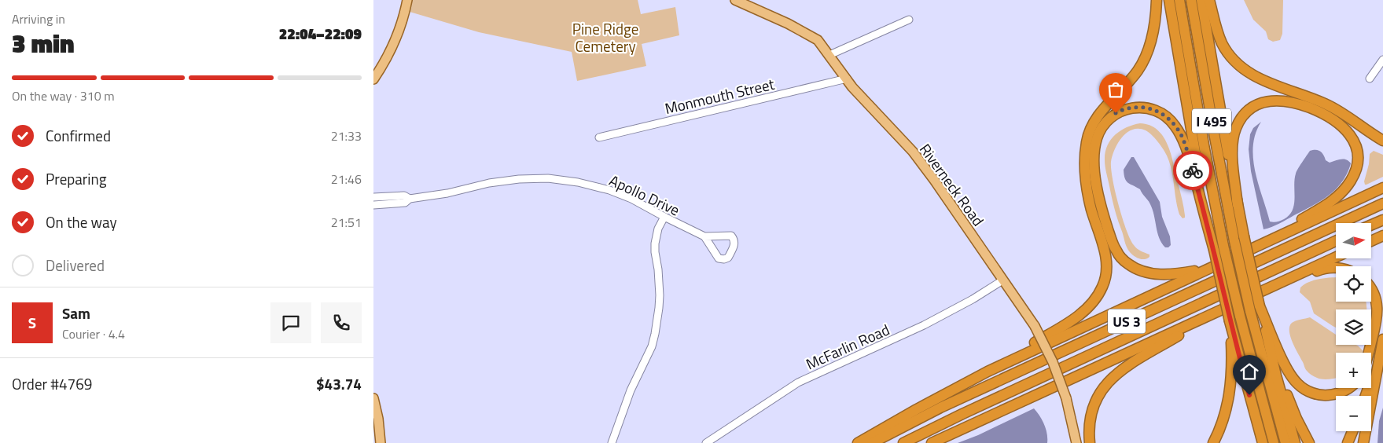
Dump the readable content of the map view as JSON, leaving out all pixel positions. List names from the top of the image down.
{
  "streets": {
    "highway": ["I 495", "US 3"],
    "main road": ["Riverneck Road"],
    "street": ["Monmouth Street", "Apollo Drive", "McFarlin Road"]
  },
  "crossings": [
    ["Monmouth Street", "Riverneck Road"],
    ["Riverneck Road", "McFarlin Road"]
  ],
  "parks": ["Pine Ridge Cemetery"],
  "north": "right",
  "page": {
    "heading": ["3 min", "Arriving in", "22:04–22:09"],
    "panel": [
      "Sam",
      "Courier · 4.4",
      "Order #4769",
      "$43.74"
    ],
    "bar": "On the way · 310 m",
    "list": [
      ["Confirmed", "21:33"],
      ["Preparing", "21:46"],
      ["On the way", "21:51"],
      "Delivered"
    ],
    "map_buttons": ["+", "−"],
    "round": "S"
  }
}
